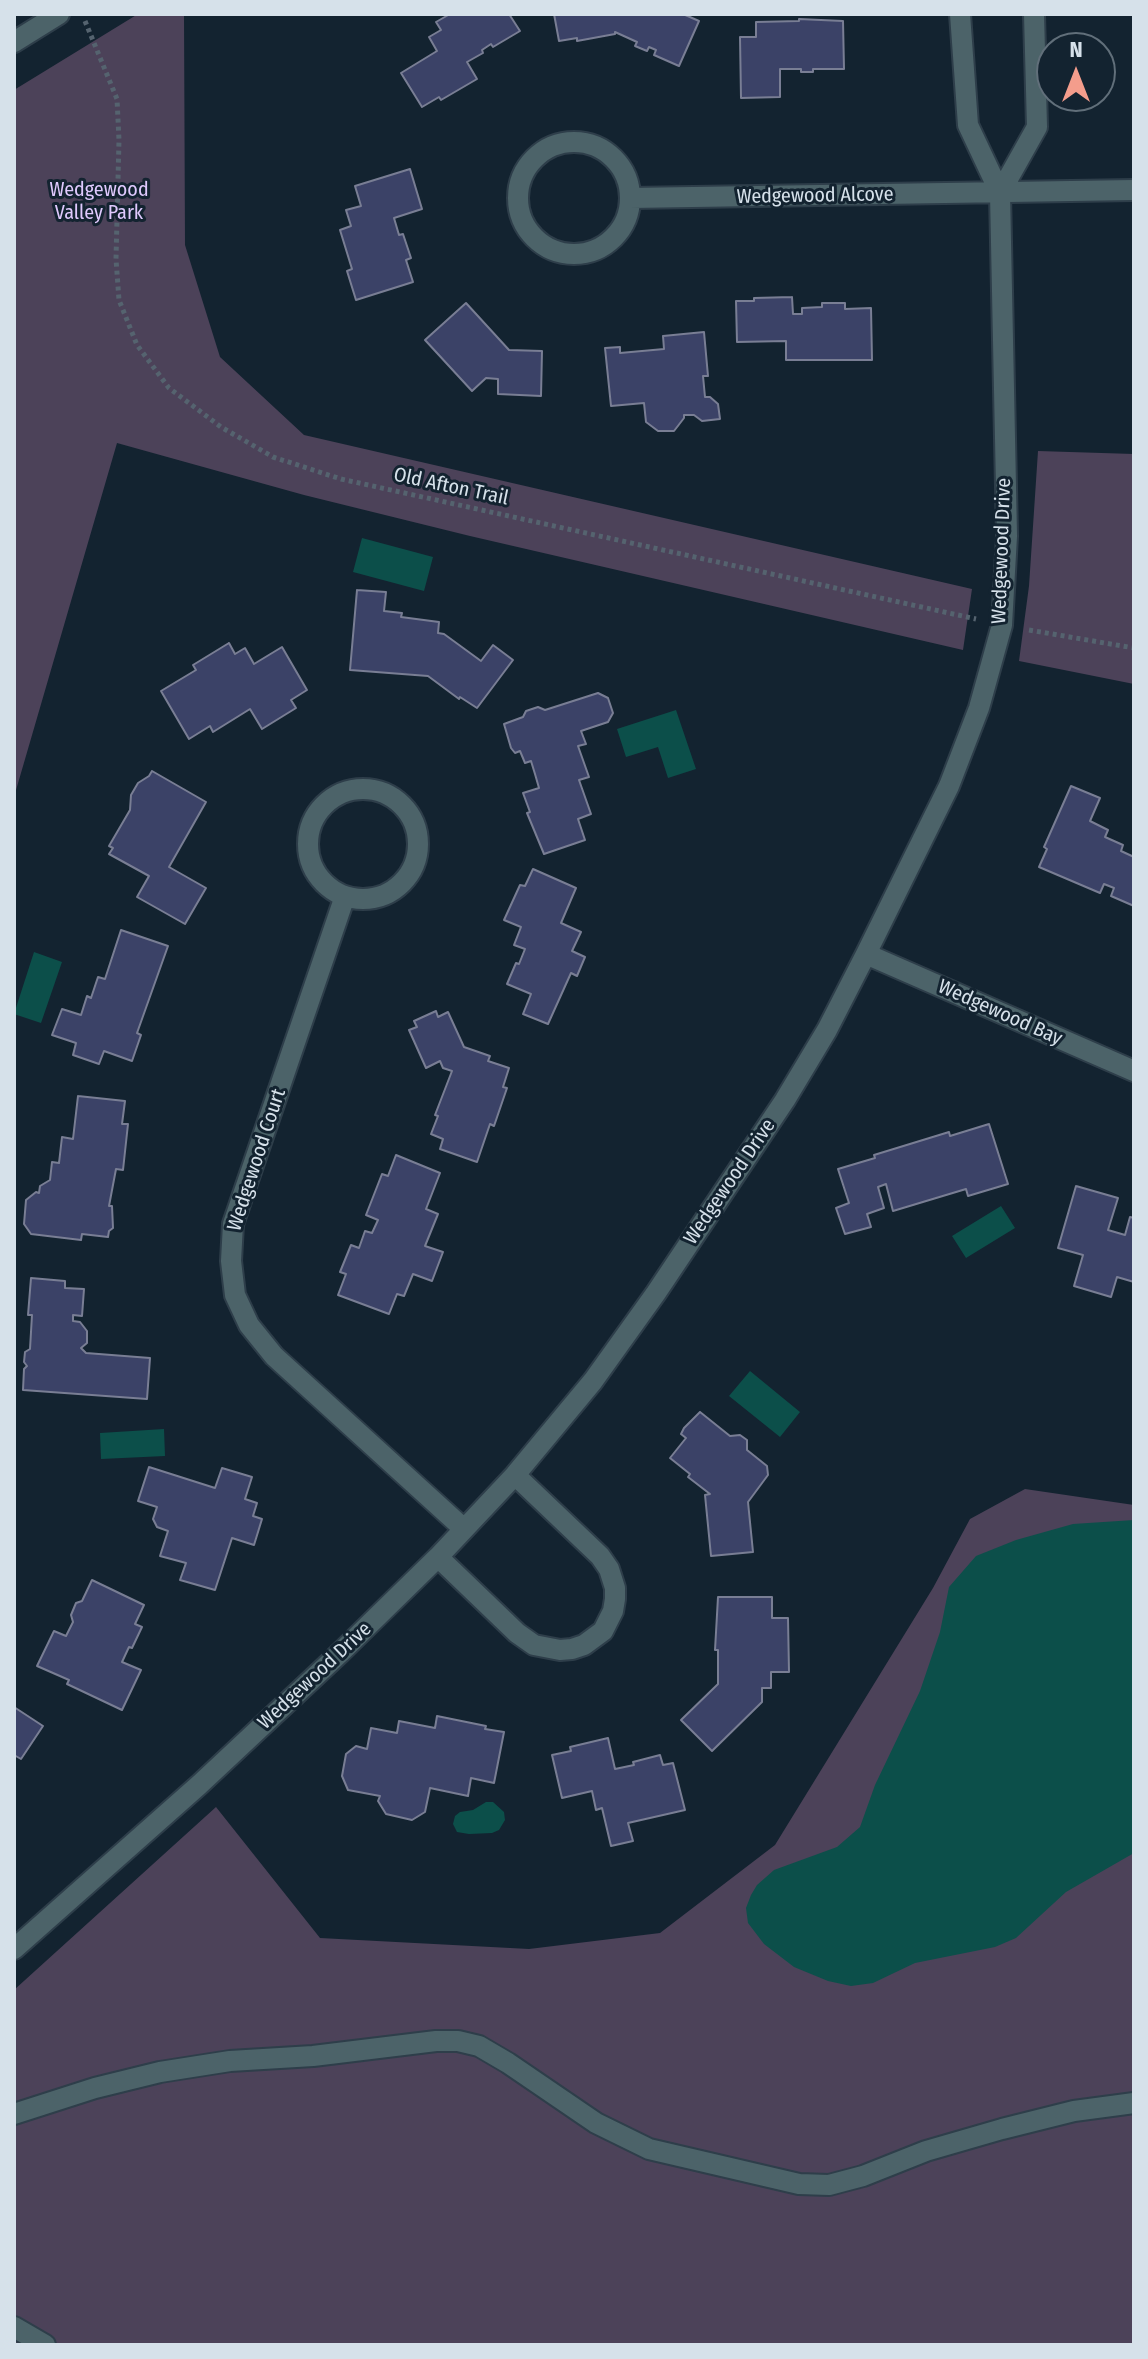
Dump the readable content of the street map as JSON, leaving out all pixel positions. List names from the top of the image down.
{
  "streets": {
    "street": [
      "Wedgewood Alcove",
      "Wedgewood Drive",
      "Wedgewood Bay",
      "Wedgewood Court"
    ],
    "path": ["Old Afton Trail"]
  },
  "crossings": [
    ["Wedgewood Alcove", "Wedgewood Drive"],
    ["Old Afton Trail", "Wedgewood Drive"],
    ["Wedgewood Drive", "Wedgewood Bay"],
    ["Wedgewood Drive", "Wedgewood Court"]
  ],
  "parks": ["Wedgewood Valley Park"],
  "north": "top"
}
